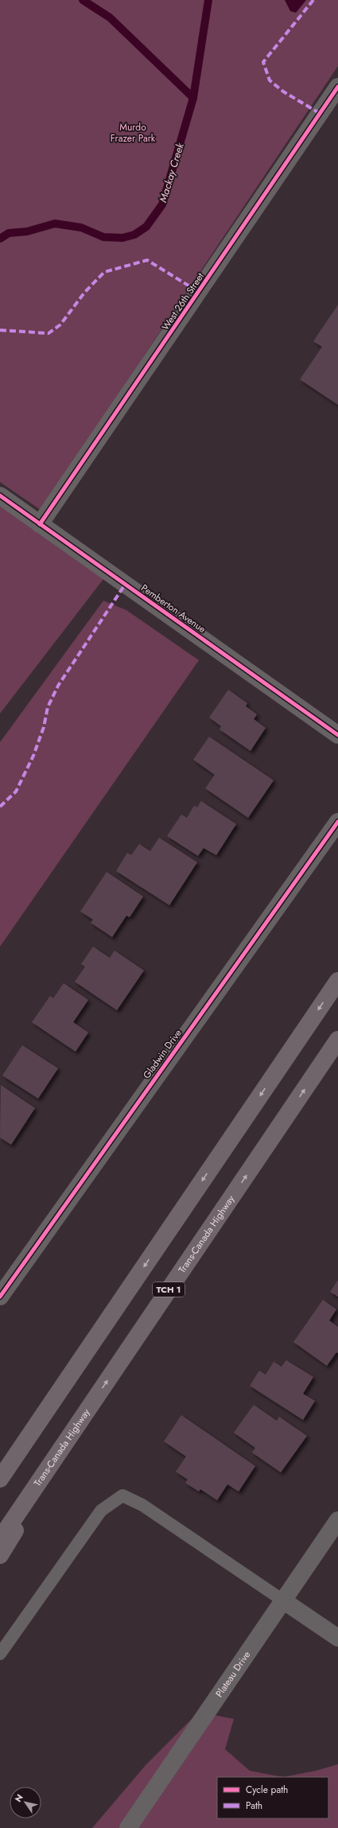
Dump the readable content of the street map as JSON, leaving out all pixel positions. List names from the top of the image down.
{
  "streets": {
    "highway": ["Trans-Canada Highway", "TCH 1"],
    "street": [
      "West 26th Street",
      "Pemberton Avenue",
      "Gladwin Drive",
      "Plateau Drive"
    ]
  },
  "crossings": [
    ["West 26th Street", "Pemberton Avenue"]
  ],
  "water": ["Mackay Creek"],
  "parks": ["Murdo Frazer Park"],
  "legend": ["Cycle path", "Path"],
  "north": "top left"
}
